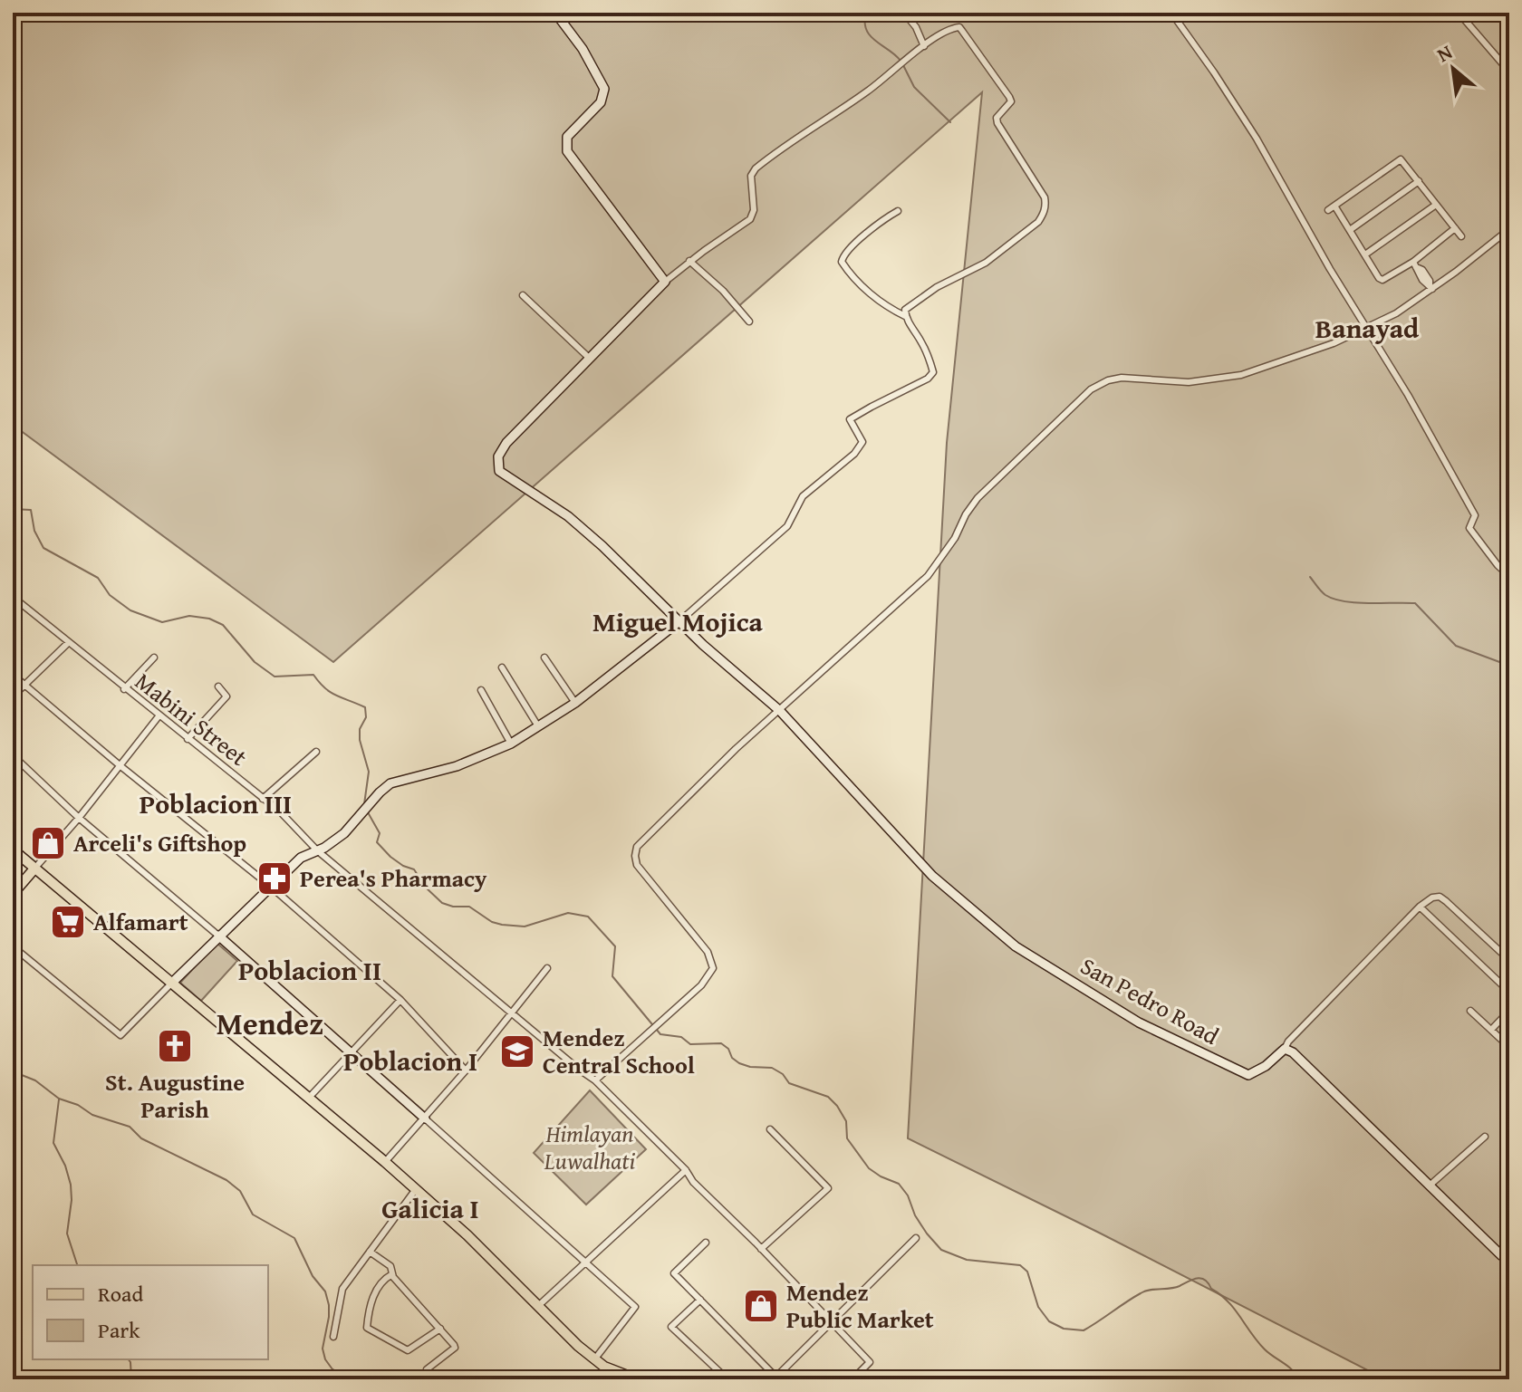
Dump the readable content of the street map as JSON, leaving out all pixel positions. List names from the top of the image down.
{
  "streets": {
    "street": ["Mabini Street", "San Pedro Road"]
  },
  "districts": [
    "Banayad",
    "Miguel Mojica",
    "Poblacion III",
    "Poblacion II",
    "Mendez",
    "Poblacion I",
    "Galicia I"
  ],
  "parks": ["Himlayan Luwalhati"],
  "places": {
    "shop": ["Arceli's Giftshop", "Mendez Public Market"],
    "pharmacy": ["Perea's Pharmacy"],
    "supermarket": ["Alfamart"],
    "church": ["St. Augustine Parish"],
    "school or university": ["Mendez Central School"]
  },
  "legend": ["Road", "Park"],
  "north": "top left"
}
